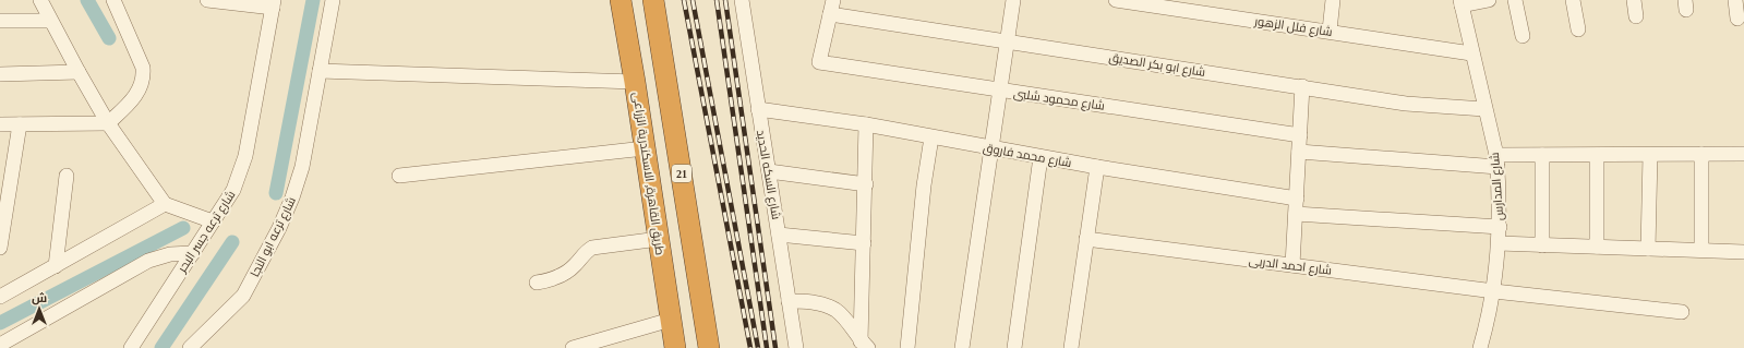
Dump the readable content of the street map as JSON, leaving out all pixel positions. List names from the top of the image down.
{
  "streets": {
    "highway": ["طريق القاهرة, الاسكندرية الزراعى", "21"],
    "street": [
      "شارع فلل الزهور",
      "شارع ابو بكر الصديق",
      "شارع محمود شلبى",
      "شارع محمد فاروق",
      "شارع السكه الحديد",
      "شارع المدارس",
      "شارع ترعه جسر البحر",
      "شارع ترعه ابو النجا",
      "شارع احمد الدربى"
    ]
  },
  "crossings": [
    ["شارع فلل الزهور", "شارع المدارس"],
    ["شارع ابو بكر الصديق", "شارع محمود شلبى"],
    ["شارع ابو بكر الصديق", "شارع المدارس"],
    ["شارع محمد فاروق", "شارع السكه الحديد"],
    ["شارع المدارس", "شارع احمد الدربى"]
  ],
  "north": "top"
}
